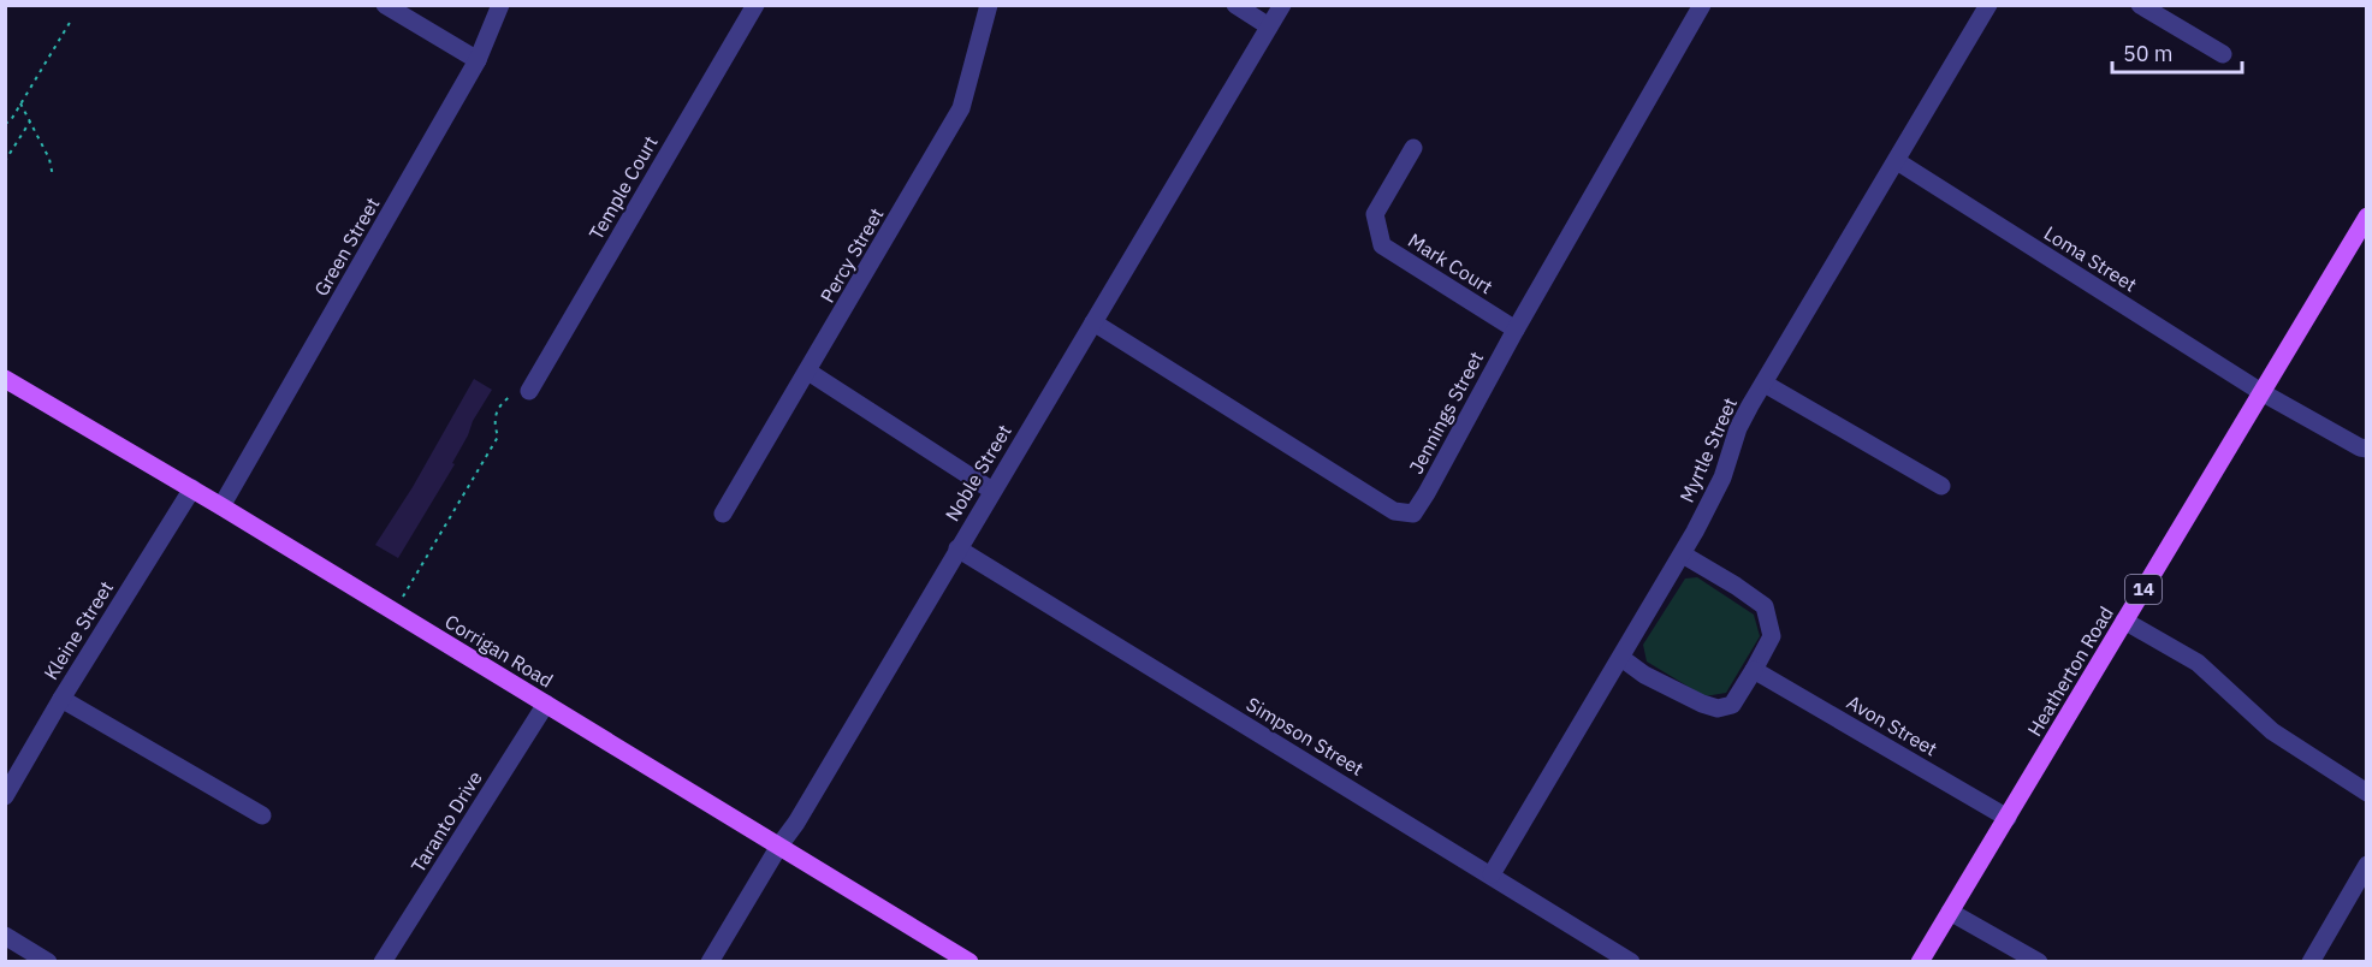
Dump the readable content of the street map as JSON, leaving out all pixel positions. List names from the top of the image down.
{
  "streets": {
    "main road": ["14", "Corrigan Road", "Heatherton Road"],
    "street": [
      "Temple Court",
      "Green Street",
      "Percy Street",
      "Loma Street",
      "Mark Court",
      "Jennings Street",
      "Myrtle Street",
      "Noble Street",
      "Kleine Street",
      "Avon Street",
      "Simpson Street",
      "Taranto Drive"
    ]
  },
  "crossings": [
    ["Green Street", "Corrigan Road"],
    ["Loma Street", "Myrtle Street"],
    ["Loma Street", "Heatherton Road"],
    ["Mark Court", "Jennings Street"],
    ["Jennings Street", "Noble Street"],
    ["Myrtle Street", "Simpson Street"],
    ["Noble Street", "Corrigan Road"],
    ["Noble Street", "Simpson Street"],
    ["Kleine Street", "Corrigan Road"],
    ["Corrigan Road", "Taranto Drive"],
    ["Heatherton Road", "Avon Street"]
  ],
  "scale_bar": "50 m"
}
